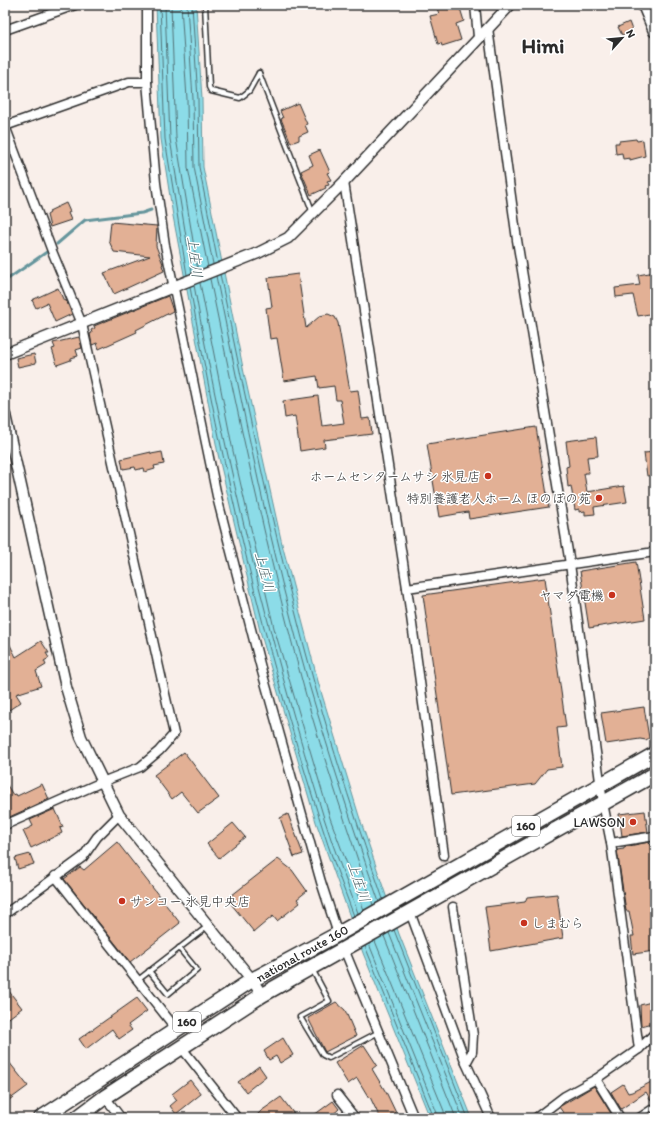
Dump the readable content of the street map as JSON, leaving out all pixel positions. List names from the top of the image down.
{
  "streets": {
    "highway": ["160", "national route 160"]
  },
  "crossings": [
    ["160", "national route 160"]
  ],
  "districts": ["Himi"],
  "water": ["上庄川"],
  "places": [
    "ホームセンタームサシ 氷見店",
    "特別養護老人ホーム ほのぼの苑",
    "ヤマダ電機",
    "LAWSON",
    "サンコー 氷見中央店",
    "しまむら"
  ],
  "north": "top right"
}
